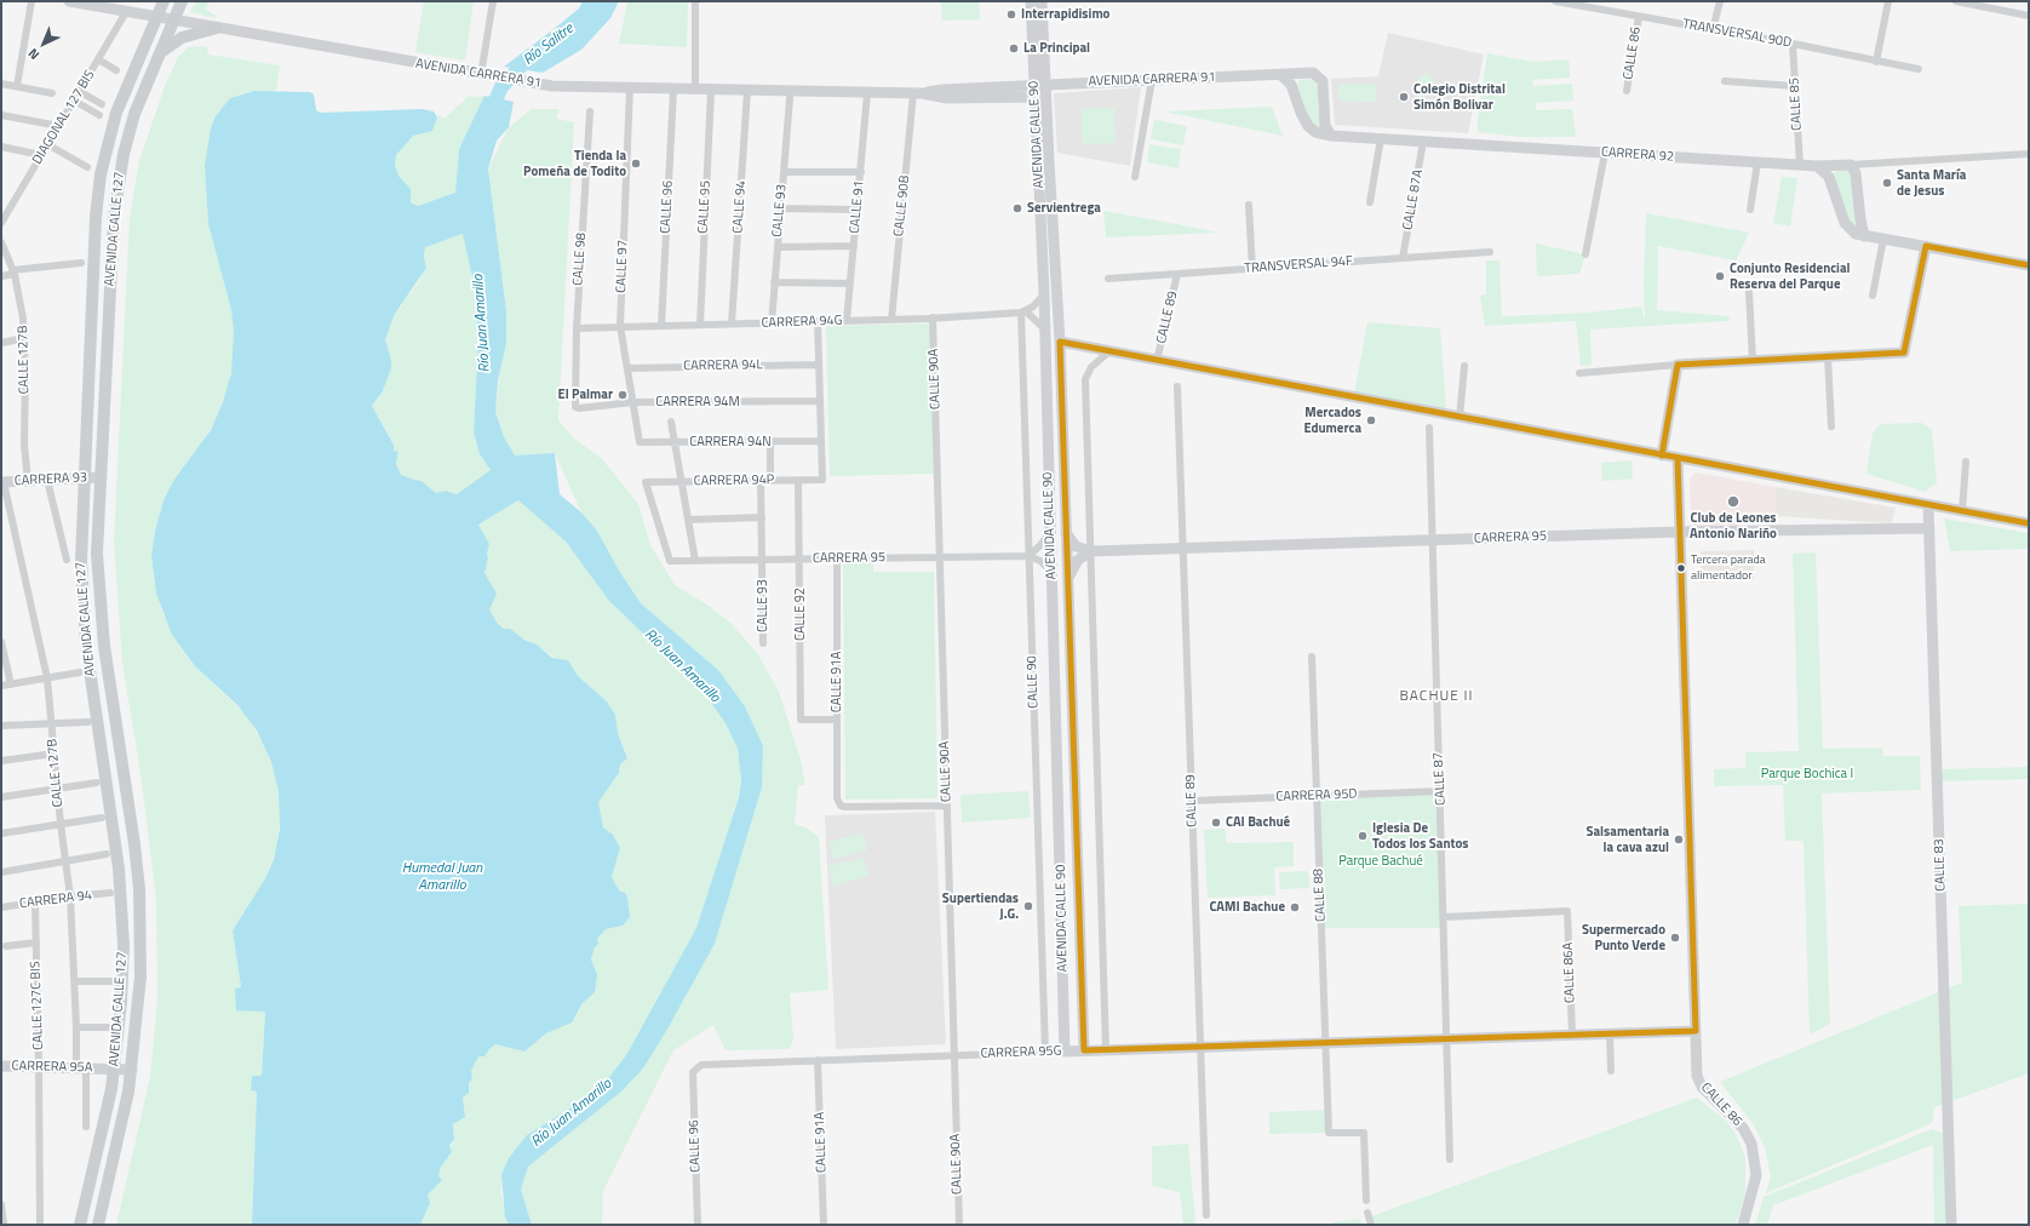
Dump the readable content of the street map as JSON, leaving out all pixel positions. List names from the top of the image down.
{
  "streets": {
    "main road": [
      "CALLE 86",
      "AVENIDA CARRERA 91",
      "AVENIDA CALLE 90",
      "CARRERA 92",
      "AVENIDA CALLE 127",
      "CARRERA 93",
      "CARRERA 95",
      "CALLE 83",
      "CARRERA 95G",
      "CARRERA 95A"
    ],
    "street": [
      "TRANSVERSAL 90D",
      "CALLE 85",
      "DIAGONAL 127 BIS",
      "CALLE 87A",
      "CALLE 90B",
      "CALLE 96",
      "CALLE 95",
      "CALLE 94",
      "CALLE 91",
      "CALLE 93",
      "CALLE 98",
      "TRANSVERSAL 94F",
      "CALLE 97",
      "CALLE 89",
      "CARRERA 94G",
      "CALLE 127B",
      "CARRERA 94L",
      "CALLE 90A",
      "CARRERA 94M",
      "CARRERA 94N",
      "CARRERA 94P",
      "CALLE 92",
      "CALLE 91A",
      "CALLE 90",
      "CALLE 87",
      "CARRERA 95D",
      "CALLE 88",
      "CARRERA 94",
      "CALLE 86A",
      "CALLE 127C BIS"
    ]
  },
  "crossings": [
    ["TRANSVERSAL 90D", "CALLE 86"],
    ["TRANSVERSAL 90D", "CALLE 85"],
    ["CALLE 86", "CARRERA 95"],
    ["CALLE 86", "CARRERA 95G"],
    ["AVENIDA CARRERA 91", "DIAGONAL 127 BIS"],
    ["AVENIDA CARRERA 91", "AVENIDA CALLE 90"],
    ["AVENIDA CARRERA 91", "CARRERA 92"],
    ["AVENIDA CARRERA 91", "CALLE 90B"],
    ["AVENIDA CARRERA 91", "CALLE 96"],
    ["AVENIDA CARRERA 91", "CALLE 95"],
    ["AVENIDA CARRERA 91", "CALLE 94"],
    ["AVENIDA CARRERA 91", "CALLE 91"],
    ["AVENIDA CARRERA 91", "AVENIDA CALLE 127"],
    ["AVENIDA CARRERA 91", "CALLE 97"],
    ["CALLE 85", "CARRERA 92"],
    ["AVENIDA CALLE 90", "CARRERA 95G"],
    ["CARRERA 92", "CALLE 87A"],
    ["CALLE 87A", "TRANSVERSAL 94F"],
    ["CALLE 90B", "CARRERA 94G"],
    ["CALLE 96", "CARRERA 94G"],
    ["CALLE 96", "CARRERA 95G"],
    ["CALLE 95", "CARRERA 94G"],
    ["CALLE 94", "CARRERA 94G"],
    ["CALLE 91", "CARRERA 94G"],
    ["CALLE 93", "CARRERA 94G"],
    ["CALLE 93", "CARRERA 94P"],
    ["CALLE 93", "CARRERA 95"],
    ["AVENIDA CALLE 127", "CARRERA 93"],
    ["AVENIDA CALLE 127", "CARRERA 95A"],
    ["CALLE 98", "CARRERA 94G"],
    ["CALLE 98", "CARRERA 94M"],
    ["TRANSVERSAL 94F", "CALLE 89"],
    ["CALLE 97", "CARRERA 94G"],
    ["CALLE 97", "CARRERA 94L"],
    ["CALLE 97", "CARRERA 94M"],
    ["CALLE 97", "CARRERA 94N"],
    ["CALLE 89", "CARRERA 95"],
    ["CALLE 89", "CARRERA 95D"],
    ["CALLE 89", "CARRERA 95G"],
    ["CARRERA 94G", "CALLE 90A"],
    ["CARRERA 94G", "CALLE 90"],
    ["CALLE 127B", "CARRERA 93"],
    ["CALLE 127B", "CARRERA 94"],
    ["CALLE 127B", "CARRERA 95A"],
    ["CALLE 90A", "CARRERA 95"],
    ["CALLE 90A", "CALLE 91A"],
    ["CALLE 90A", "CARRERA 95G"],
    ["CARRERA 94N", "CARRERA 94P"],
    ["CARRERA 94P", "CARRERA 95"],
    ["CARRERA 94P", "CALLE 92"],
    ["CARRERA 95", "CALLE 92"],
    ["CARRERA 95", "CALLE 91A"],
    ["CARRERA 95", "CALLE 90"],
    ["CARRERA 95", "CALLE 87"],
    ["CARRERA 95", "CALLE 83"],
    ["CALLE 92", "CALLE 91A"],
    ["CALLE 91A", "CARRERA 95G"],
    ["CALLE 90", "CARRERA 95G"],
    ["CALLE 87", "CARRERA 95D"],
    ["CALLE 87", "CALLE 86A"],
    ["CALLE 87", "CARRERA 95G"],
    ["CARRERA 95D", "CALLE 88"],
    ["CALLE 88", "CARRERA 95G"],
    ["CARRERA 94", "CALLE 127C BIS"],
    ["CALLE 86A", "CARRERA 95G"],
    ["CALLE 127C BIS", "CARRERA 95A"]
  ],
  "districts": ["BACHUE II"],
  "water": ["Río Salitre", "Río Juan Amarillo", "Humedal Juan Amarillo"],
  "parks": ["Parque Bochica I", "Parque Bachué"],
  "places": [
    "Interrapidisimo",
    "La Principal",
    "Colegio Distrital Simón Bolivar",
    "Tienda la Pomeña de Todito",
    "Santa María de Jesus",
    "Servientrega",
    "Conjunto Residencial Reserva del Parque",
    "El Palmar",
    "Mercados Edumerca",
    "Club de Leones Antonio Nariño",
    "Tercera parada alimentador",
    "CAI Bachué",
    "Iglesia De Todos los Santos",
    "Salsamentaria la cava azul",
    "Supertiendas J.G.",
    "CAMI Bachue",
    "Supermercado Punto Verde"
  ],
  "north": "bottom left"
}
